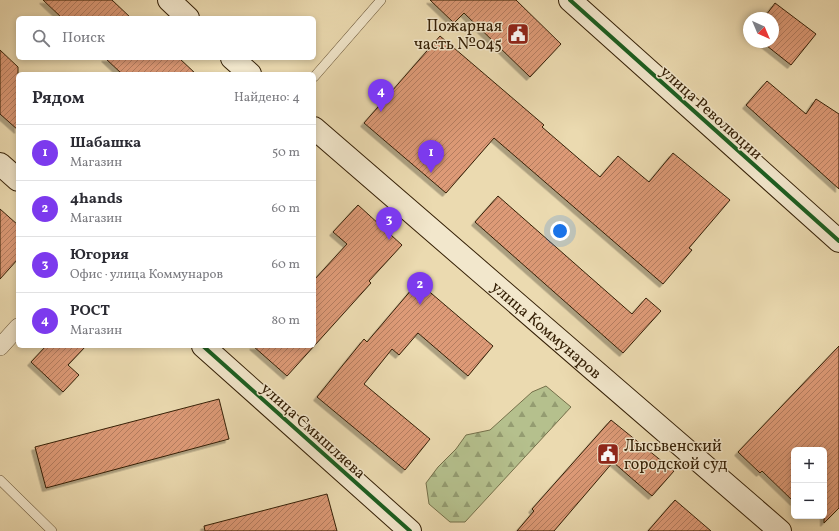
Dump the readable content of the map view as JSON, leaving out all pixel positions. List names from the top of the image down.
{
  "streets": {
    "main road": ["улица Революции", "улица Коммунаров", "улица Смышляева"]
  },
  "places": {
    "public building": ["Пожарная часть №045", "Лысьвенский городской суд"]
  },
  "north": "bottom right",
  "page": {
    "search": "Поиск",
    "heading": ["Рядом", "Найдено: 4"],
    "pins": [
      "4",
      "1",
      "3",
      "2"
    ],
    "list": [
      {
        "mark": "1",
        "name": "Шабашка",
        "note": "Магазин",
        "value": "50 m"
      },
      {
        "mark": "2",
        "name": "4hands",
        "note": "Магазин",
        "value": "60 m"
      },
      {
        "mark": "3",
        "name": "Югория",
        "note": "Офис · улица Коммунаров",
        "value": "60 m"
      },
      {
        "mark": "4",
        "name": "РОСТ",
        "note": "Магазин",
        "value": "80 m"
      }
    ],
    "map_buttons": ["+", "−"]
  }
}
